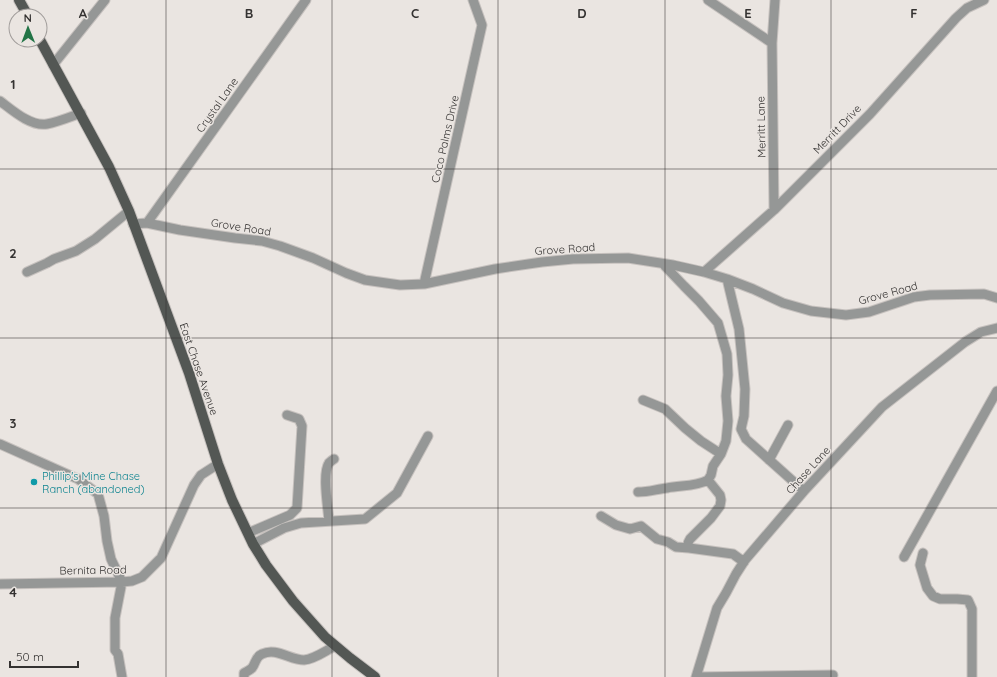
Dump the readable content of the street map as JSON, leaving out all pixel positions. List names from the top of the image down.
{
  "streets": {
    "main road": ["East Chase Avenue"],
    "street": [
      "Crystal Lane",
      "Merritt Lane",
      "Merritt Drive",
      "Coco Palms Drive",
      "Grove Road",
      "Chase Lane",
      "Bernita Road"
    ]
  },
  "crossings": [
    ["Crystal Lane", "Grove Road"],
    ["Merritt Lane", "Merritt Drive"],
    ["Merritt Drive", "Grove Road"],
    ["Coco Palms Drive", "Grove Road"],
    ["Grove Road", "East Chase Avenue"],
    ["East Chase Avenue", "Bernita Road"]
  ],
  "places": ["Phillip's Mine Chase Ranch (abandoned)"],
  "scale_bar": "50 m",
  "north": "top",
  "grid": {
    "columns": [
      "A",
      "B",
      "C",
      "D",
      "E",
      "F"
    ],
    "rows": [
      "1",
      "2",
      "3",
      "4"
    ]
  }
}
